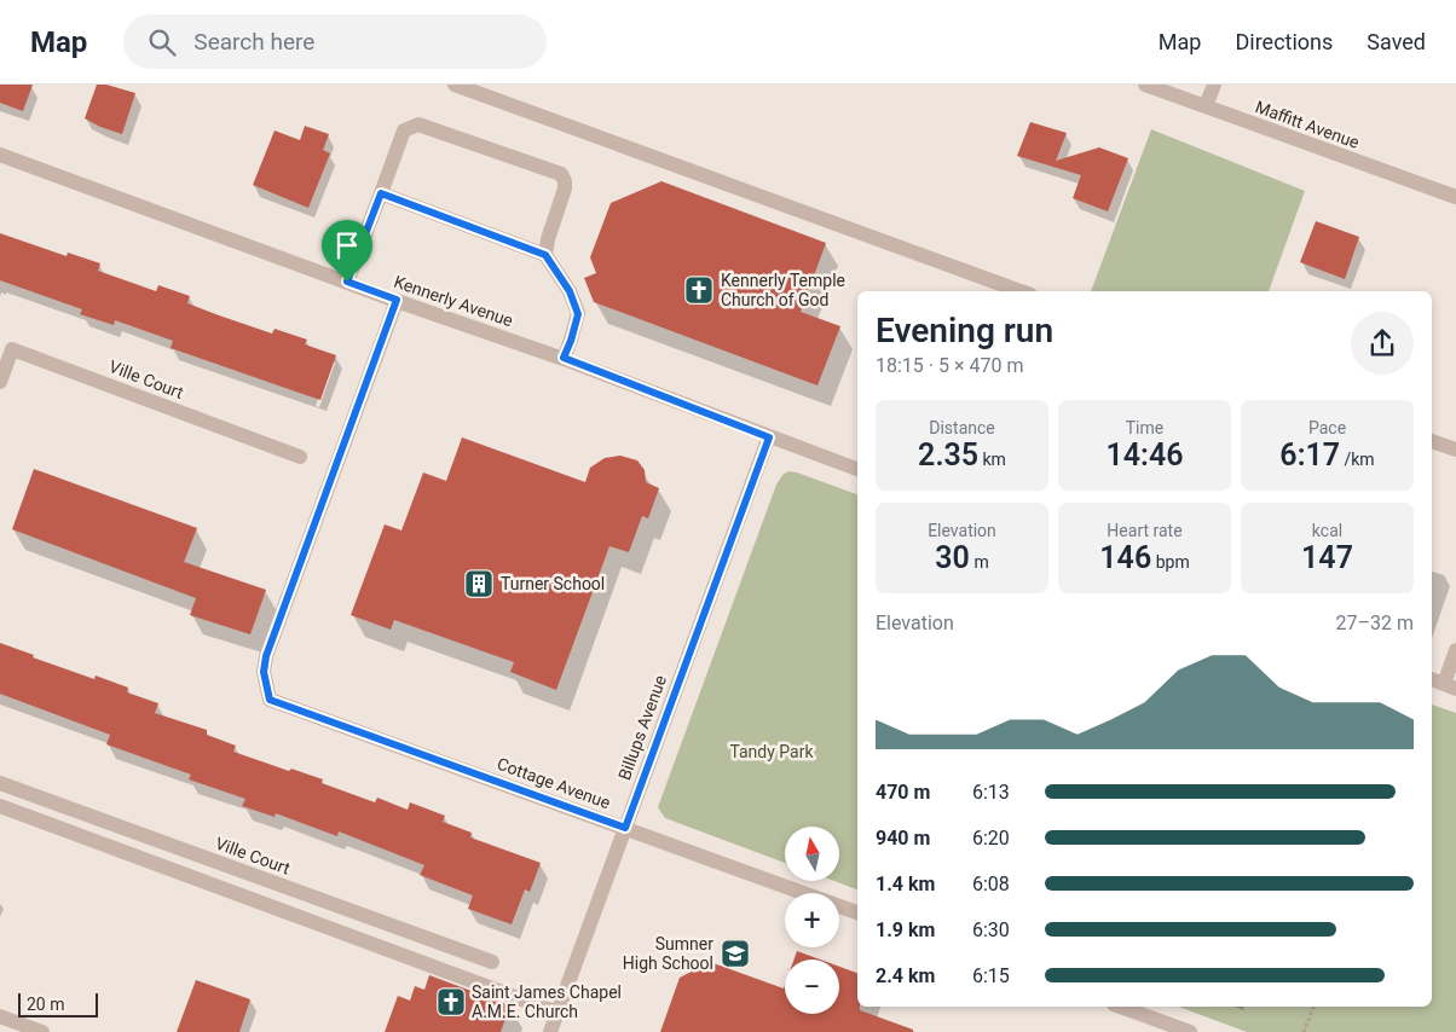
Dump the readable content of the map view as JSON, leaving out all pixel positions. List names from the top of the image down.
{
  "streets": {
    "street": [
      "Maffitt Avenue",
      "Kennerly Avenue",
      "Ville Court",
      "Billups Avenue",
      "Cottage Avenue"
    ]
  },
  "crossings": [
    ["Kennerly Avenue", "Billups Avenue"],
    ["Kennerly Avenue", "Cottage Avenue"],
    ["Billups Avenue", "Cottage Avenue"]
  ],
  "parks": ["Tandy Park"],
  "places": {
    "church": ["Kennerly Temple Church of God", "Saint James Chapel A.M.E. Church"],
    "building": ["Turner School"],
    "school or university": ["Sumner High School"]
  },
  "scale_bar": "20 m",
  "north": "top",
  "page": {
    "header": "Map",
    "search": "Search here",
    "nav": ["Map", "Directions", "Saved"],
    "heading": ["Evening run", "18:15 · 5 × 470 m"],
    "stats": [
      ["Distance", "2.35 km"],
      ["Time", "14:46"],
      ["Pace", "6:17 /km"],
      ["Elevation", "30 m"],
      ["Heart rate", "146 bpm"],
      ["kcal", "147"]
    ],
    "chart": ["Elevation", "27–32 m"],
    "list": [
      {
        "name": "470 m",
        "note": "6:13"
      },
      {
        "name": "940 m",
        "note": "6:20"
      },
      {
        "name": "1.4 km",
        "note": "6:08"
      },
      {
        "name": "1.9 km",
        "note": "6:30"
      },
      {
        "name": "2.4 km",
        "note": "6:15"
      }
    ],
    "map_buttons": ["+", "−"],
    "scale": "20 m"
  }
}
